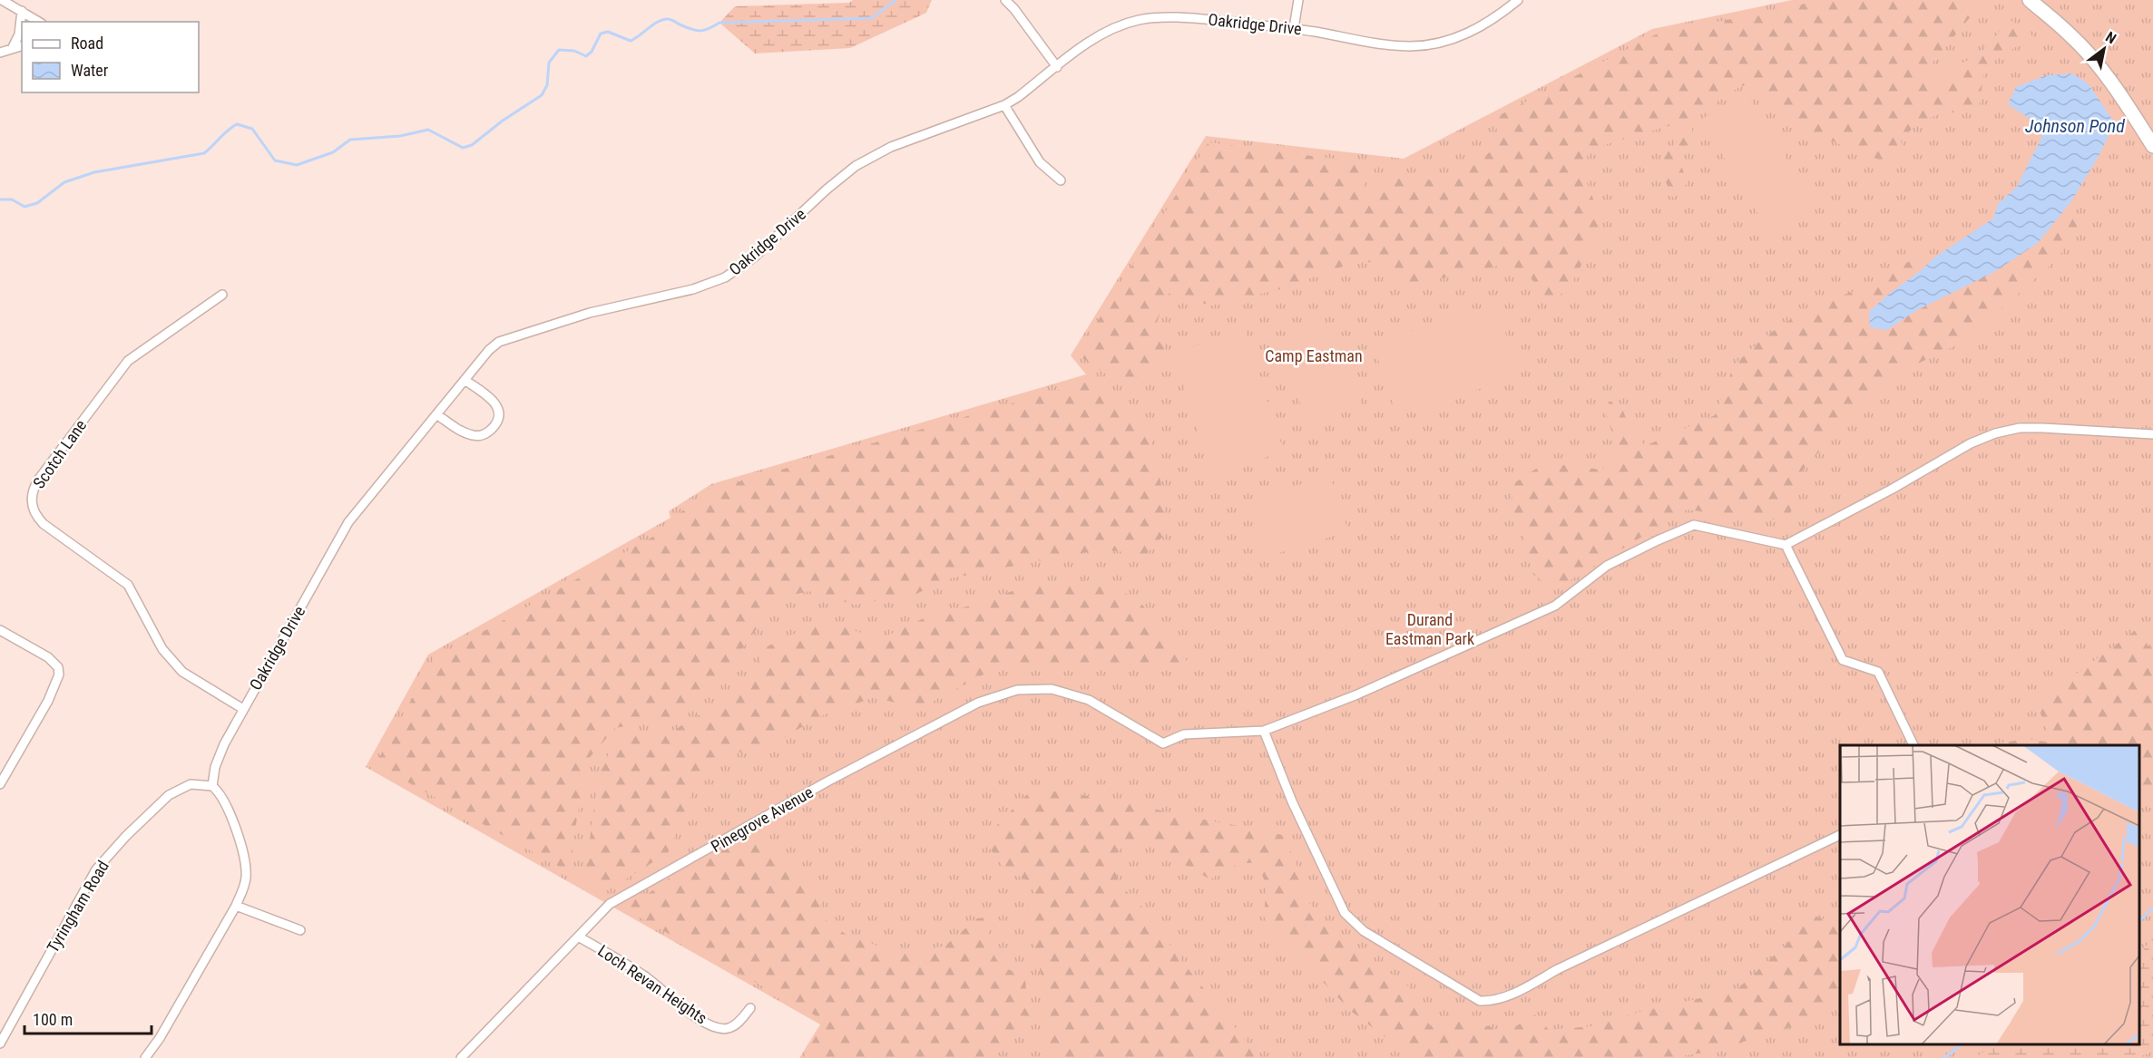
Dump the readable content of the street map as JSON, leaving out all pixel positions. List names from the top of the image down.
{
  "streets": {
    "street": [
      "Oakridge Drive",
      "Scotch Lane",
      "Pinegrove Avenue",
      "Tyringham Road",
      "Loch Revan Heights"
    ]
  },
  "crossings": [
    ["Oakridge Drive", "Scotch Lane"],
    ["Oakridge Drive", "Tyringham Road"],
    ["Pinegrove Avenue", "Loch Revan Heights"]
  ],
  "water": ["Johnson Pond"],
  "parks": ["Camp Eastman", "Durand Eastman Park"],
  "legend": ["Road", "Water"],
  "scale_bar": "100 m",
  "north": "top right"
}
